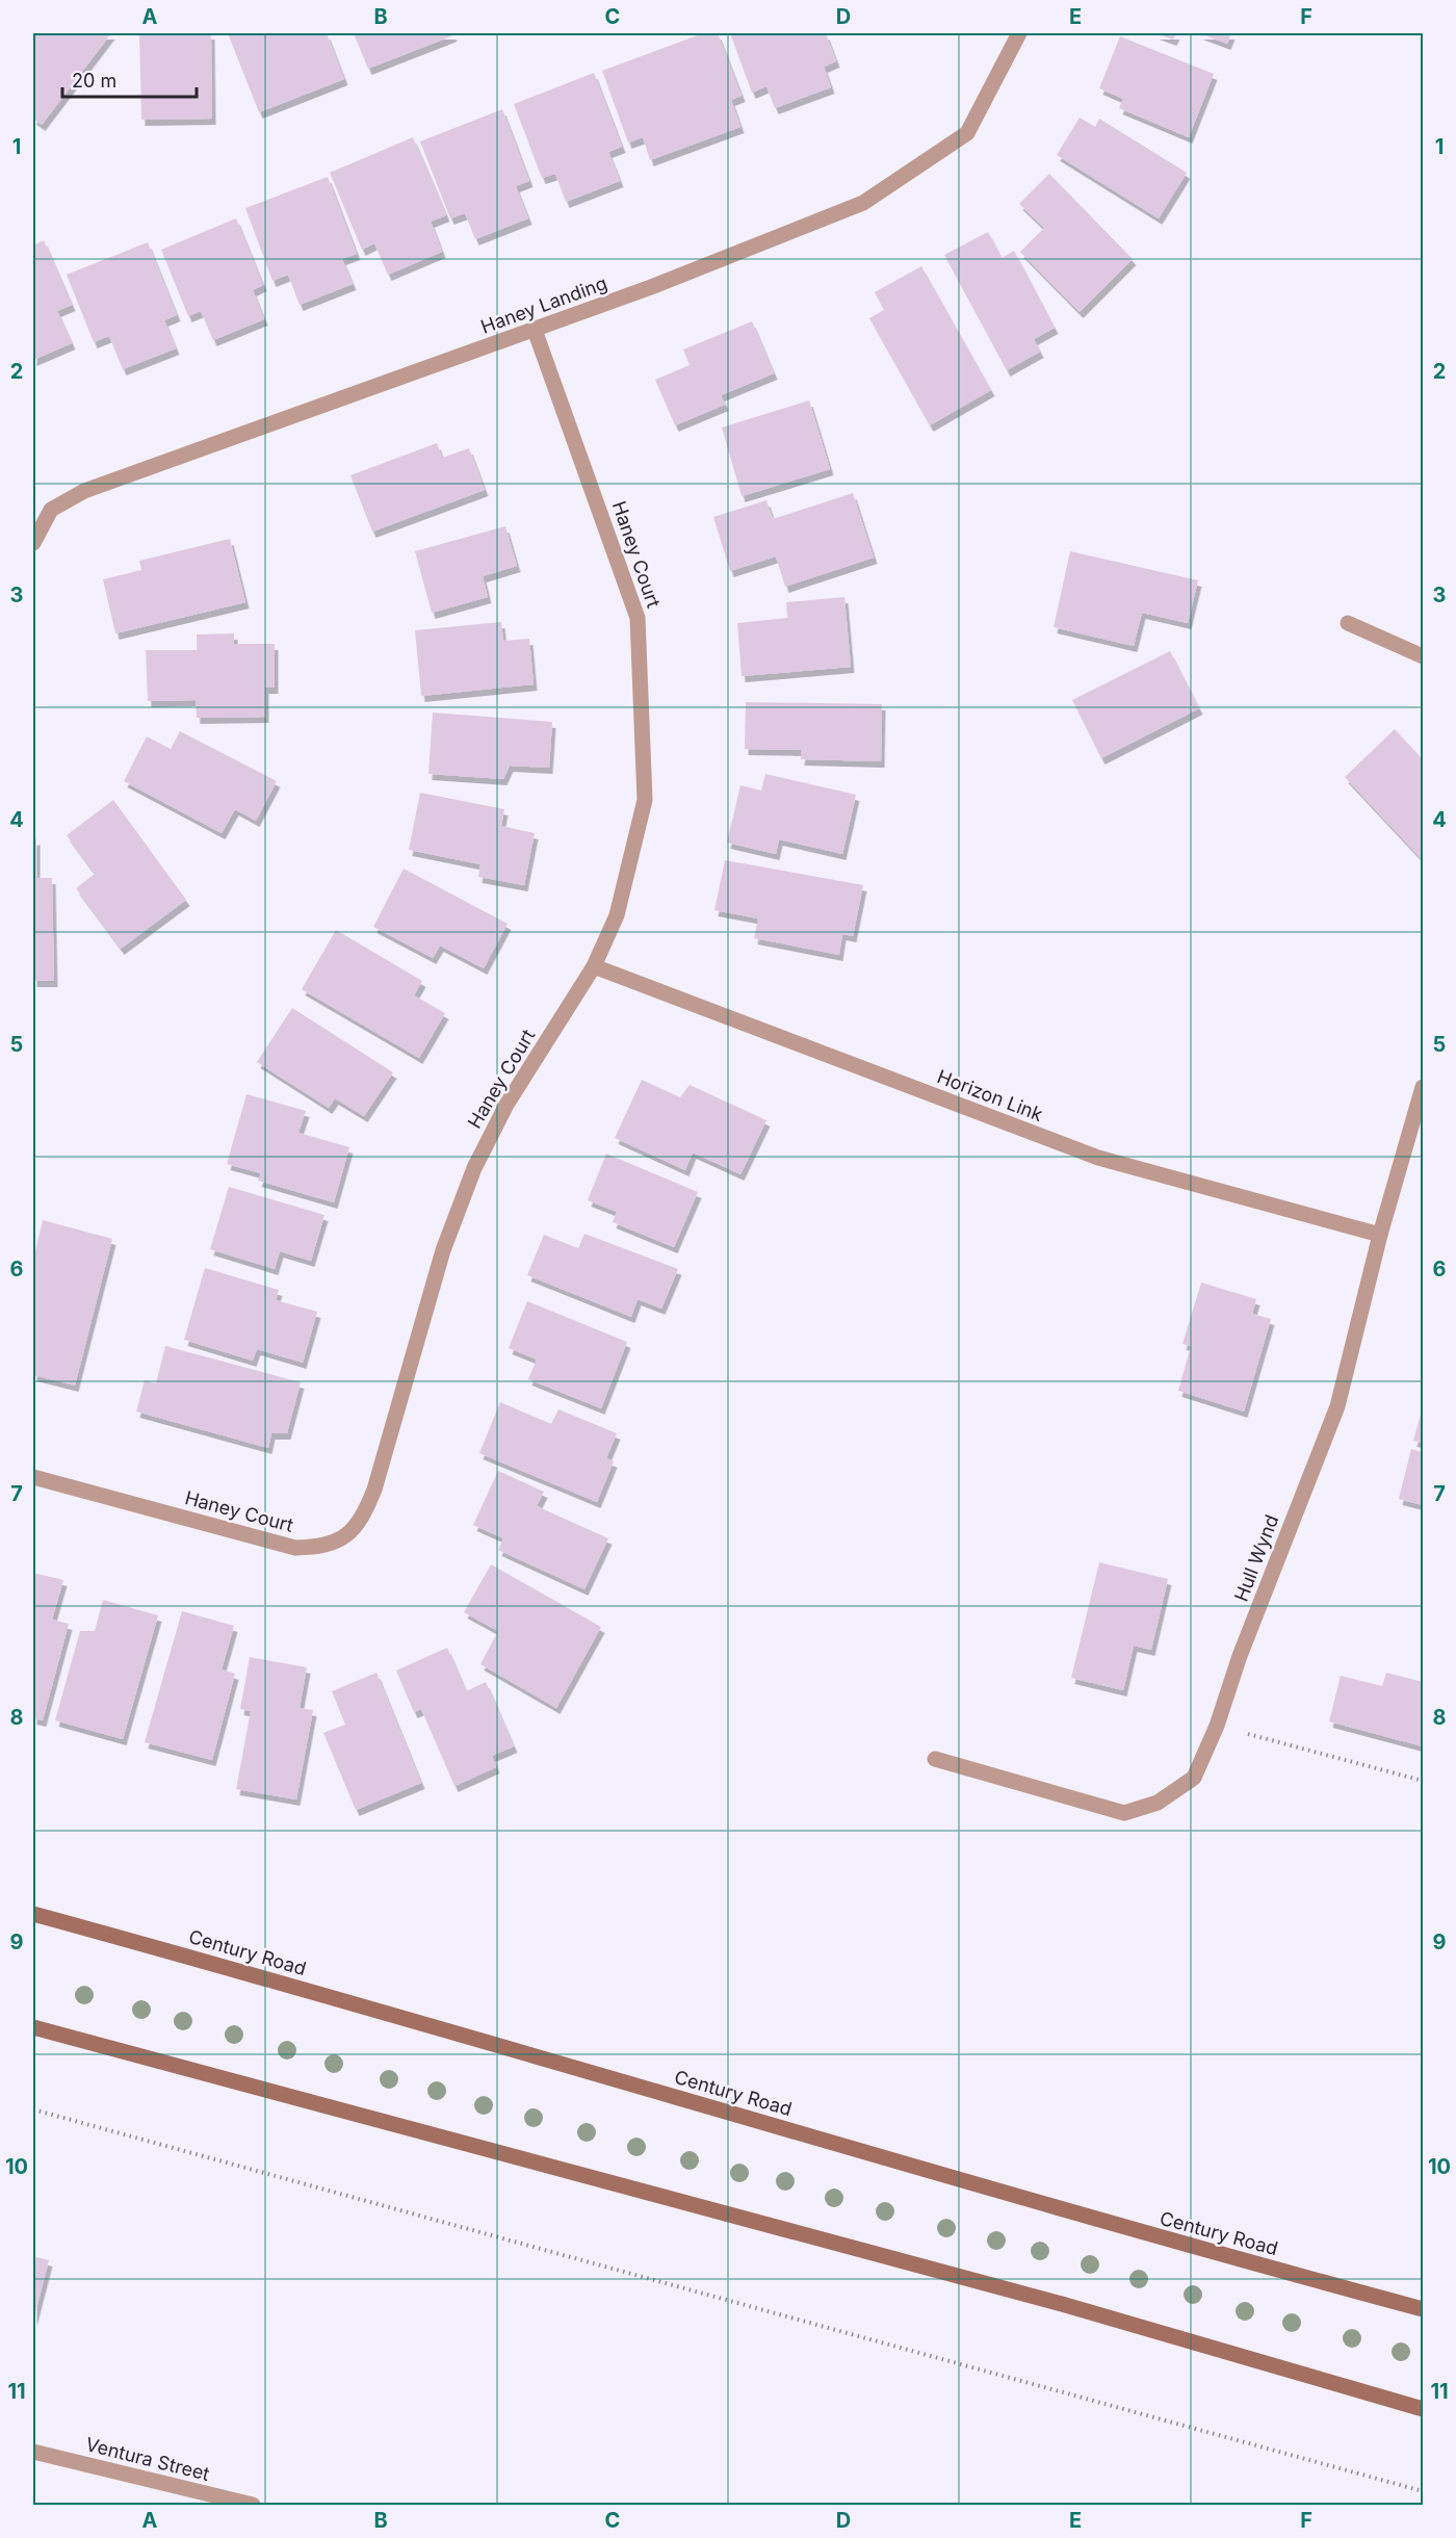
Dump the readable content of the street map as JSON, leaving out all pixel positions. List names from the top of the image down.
{
  "streets": {
    "main road": ["Century Road"],
    "street": [
      "Haney Landing",
      "Haney Court",
      "Horizon Link",
      "Hull Wynd",
      "Ventura Street"
    ]
  },
  "crossings": [
    ["Haney Landing", "Haney Court"],
    ["Haney Court", "Horizon Link"],
    ["Horizon Link", "Hull Wynd"]
  ],
  "scale_bar": "20 m",
  "grid": {
    "columns": [
      "A",
      "B",
      "C",
      "D",
      "E",
      "F"
    ],
    "rows": [
      "1",
      "2",
      "3",
      "4",
      "5",
      "6",
      "7",
      "8",
      "9",
      "10",
      "11"
    ]
  }
}
